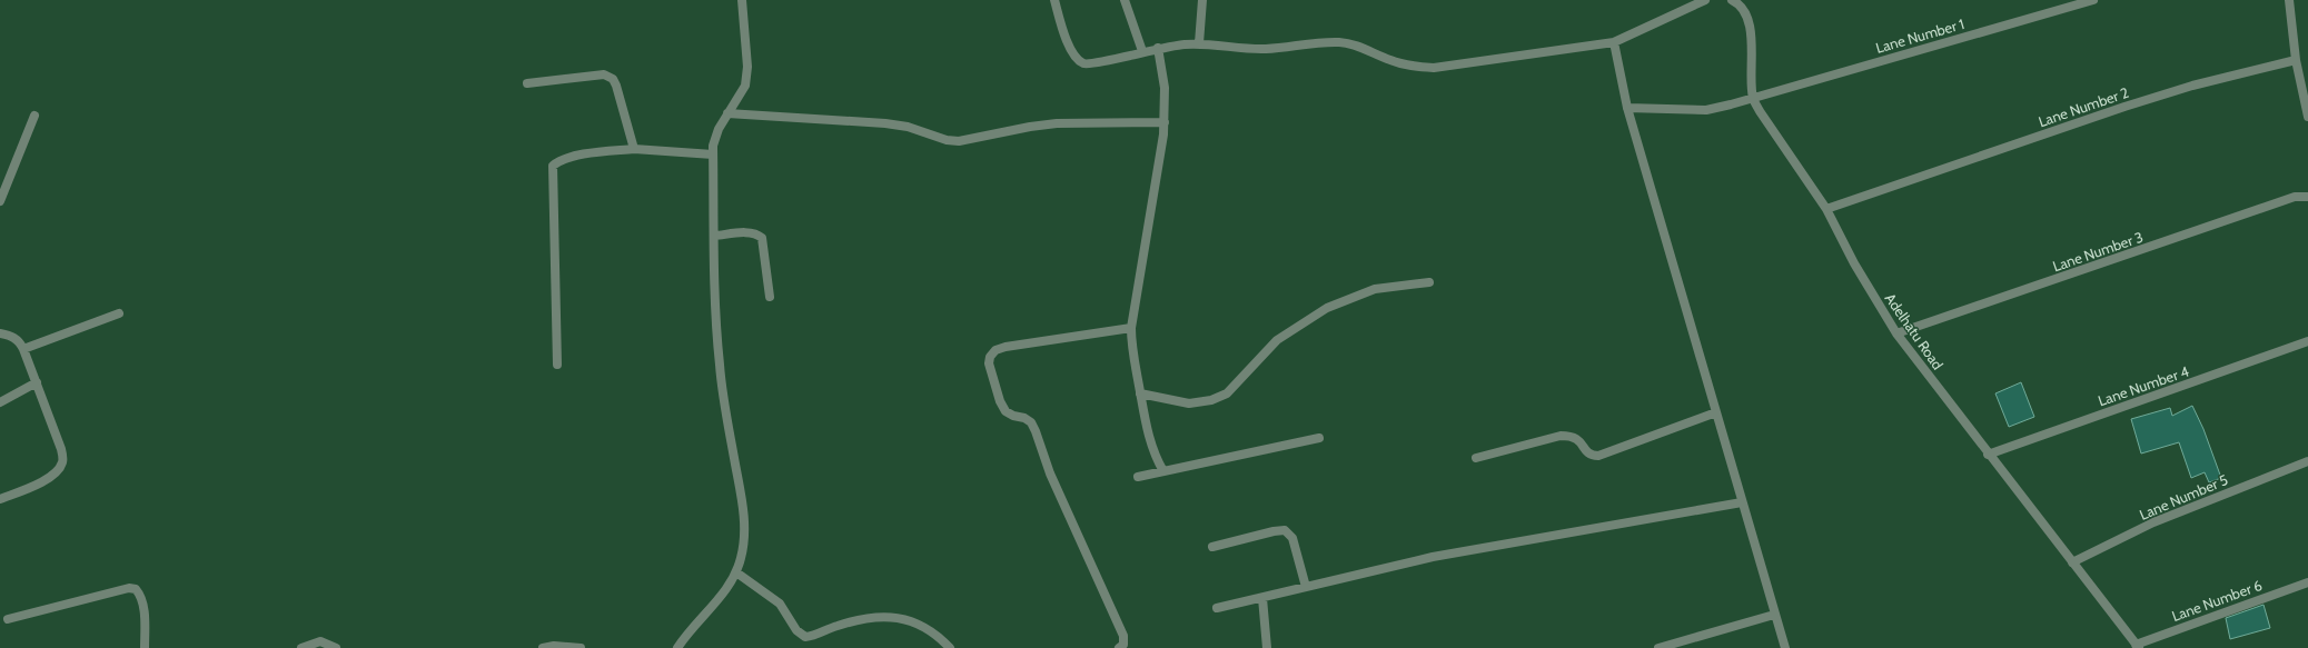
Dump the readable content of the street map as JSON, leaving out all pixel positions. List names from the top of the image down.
{
  "streets": {
    "street": [
      "Lane Number 1",
      "Lane Number 2",
      "Lane Number 3",
      "Adelhatu Road",
      "Lane Number 4",
      "Lane Number 5",
      "Lane Number 6"
    ]
  },
  "crossings": [
    ["Lane Number 1", "Adelhatu Road"],
    ["Lane Number 2", "Adelhatu Road"],
    ["Lane Number 3", "Adelhatu Road"],
    ["Adelhatu Road", "Lane Number 4"],
    ["Adelhatu Road", "Lane Number 5"],
    ["Adelhatu Road", "Lane Number 6"]
  ]
}
